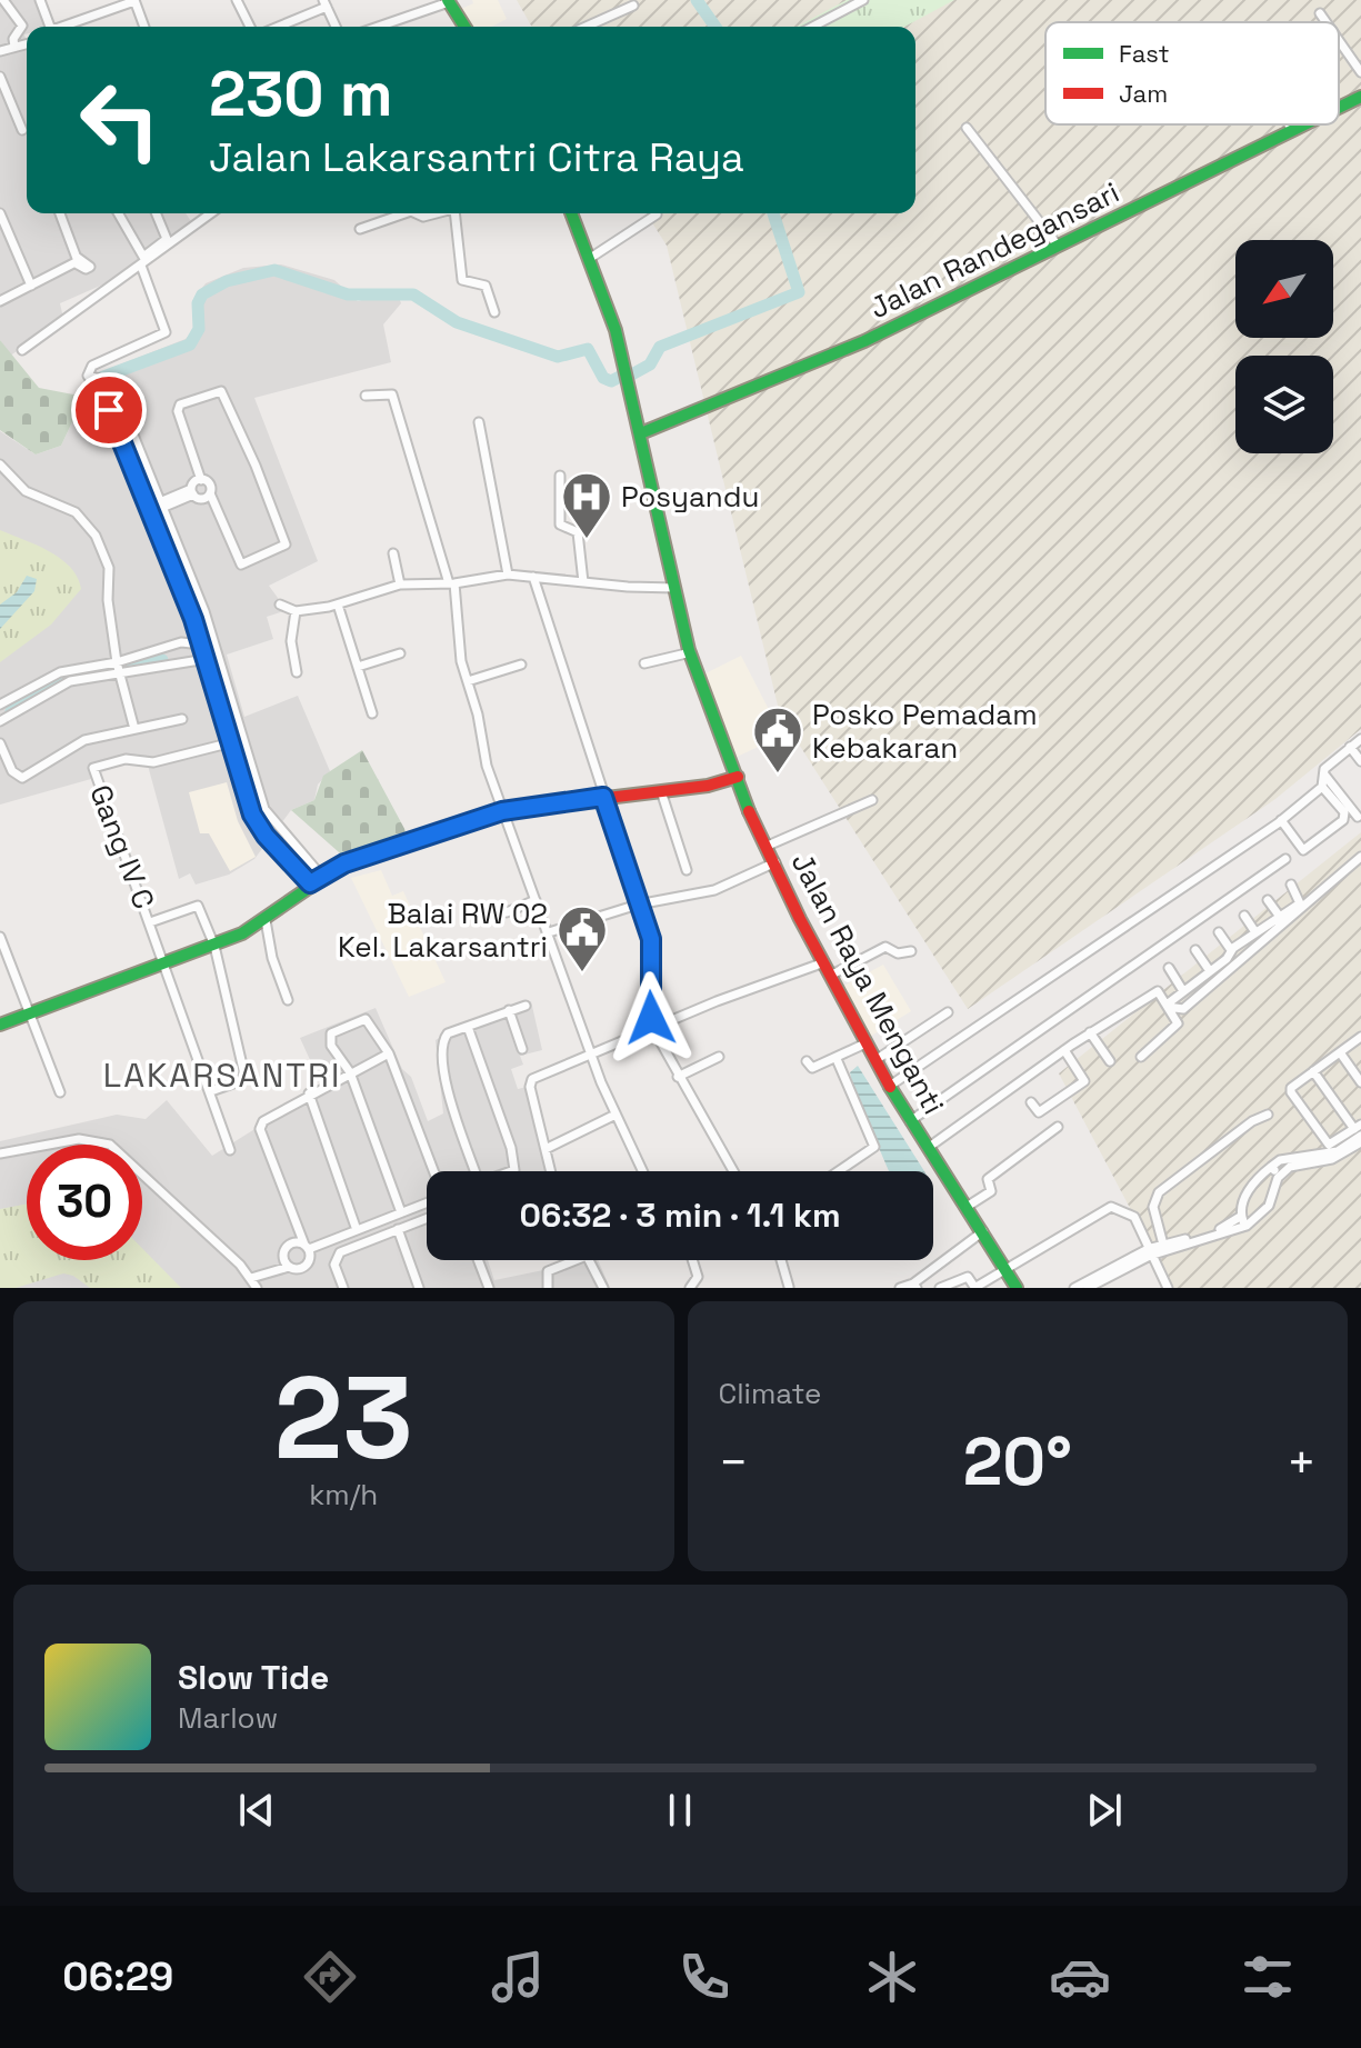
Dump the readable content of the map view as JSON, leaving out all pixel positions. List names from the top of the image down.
{
  "streets": {
    "street": ["Jalan Randegansari", "Gang IV C", "Jalan Raya Menganti"]
  },
  "crossings": [
    ["Jalan Randegansari", "Jalan Raya Menganti"]
  ],
  "districts": ["LAKARSANTRI"],
  "places": {
    "hospital": ["Posyandu"],
    "public building": ["Posko Pemadam Kebakaran", "Balai RW 02 Kel. Lakarsantri"]
  },
  "legend": ["Fast", "Jam"],
  "north": "bottom left",
  "page": {
    "turn": ["230 m", "Jalan Lakarsantri Citra Raya"],
    "limit": "30",
    "trip": "06:32 · 3 min · 1.1 km",
    "tile": [
      ["23", "km/h"],
      "Climate"
    ],
    "heat": ["−", "20°", "+"],
    "song": ["Slow Tide", "Marlow"],
    "tabs": "06:29"
  }
}
